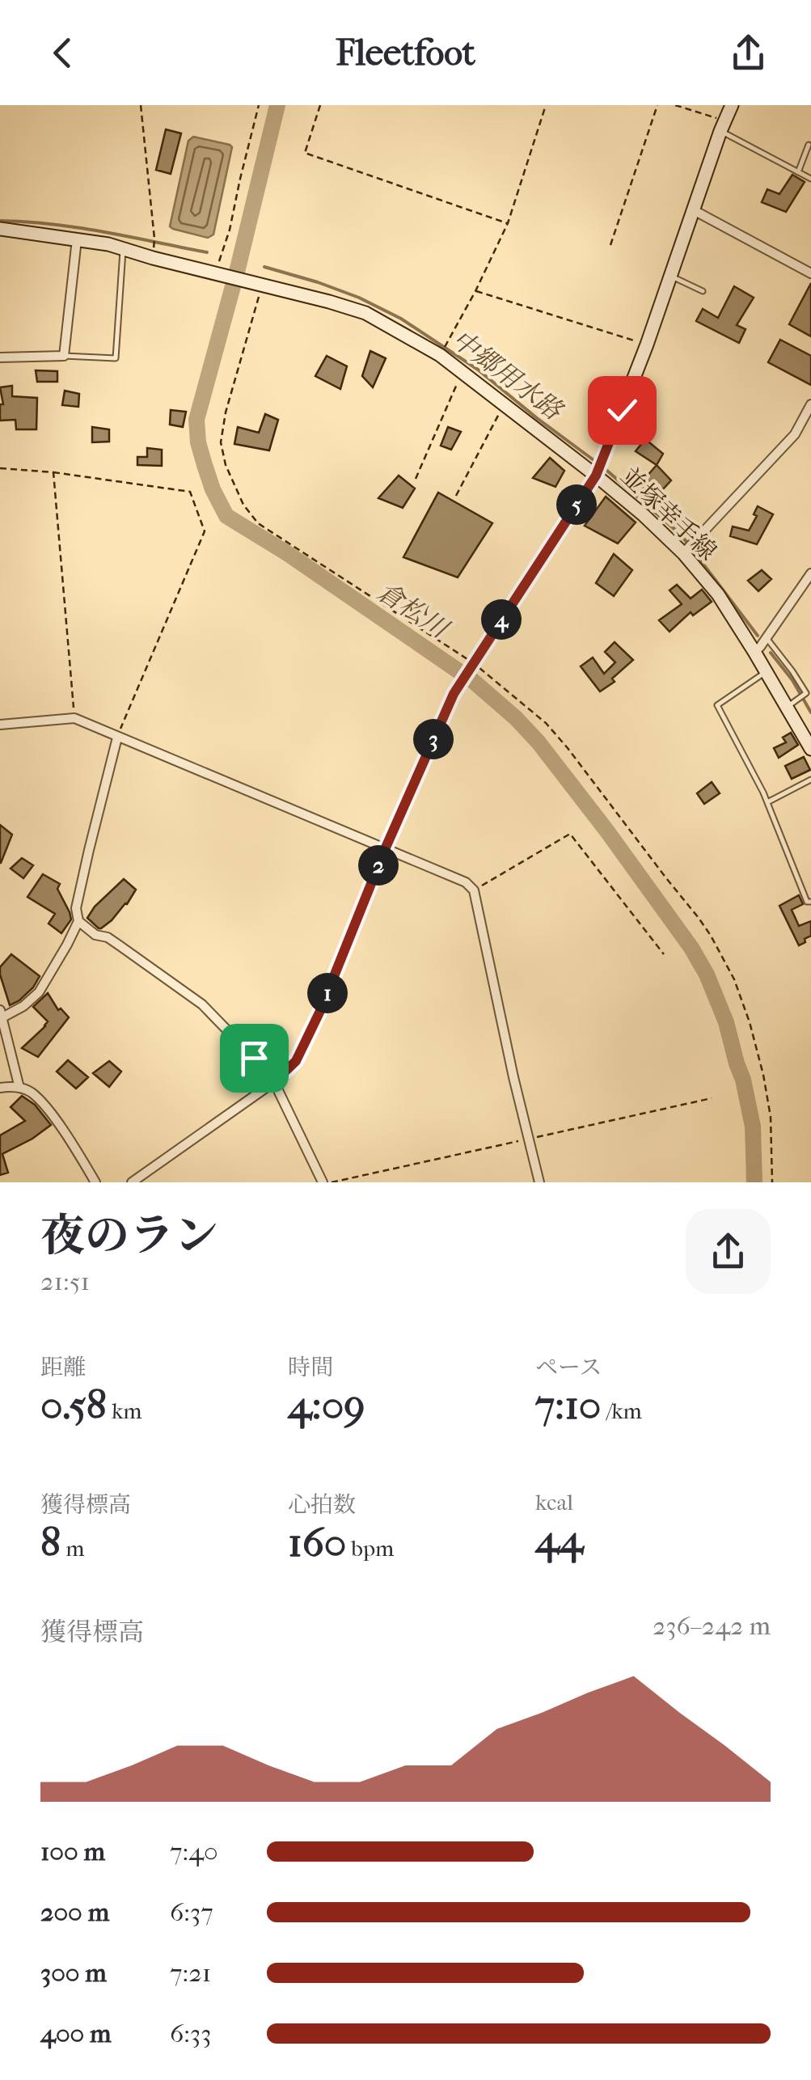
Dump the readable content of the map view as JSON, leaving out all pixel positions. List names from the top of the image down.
{
  "streets": {
    "main road": ["並塚幸手線"]
  },
  "water": ["中郷用水路", "倉松川"],
  "page": {
    "header": "Fleetfoot",
    "pins": [
      "5",
      "4",
      "3",
      "2",
      "1"
    ],
    "heading": ["夜のラン", "21:51"],
    "stats": [
      ["距離", "0.58 km"],
      ["時間", "4:09"],
      ["ペース", "7:10 /km"],
      ["獲得標高", "8 m"],
      ["心拍数", "160 bpm"],
      ["kcal", "44"]
    ],
    "chart": ["獲得標高", "236–242 m"],
    "list": [
      {
        "name": "100 m",
        "note": "7:40"
      },
      {
        "name": "200 m",
        "note": "6:37"
      },
      {
        "name": "300 m",
        "note": "7:21"
      },
      {
        "name": "400 m",
        "note": "6:33"
      }
    ]
  }
}
